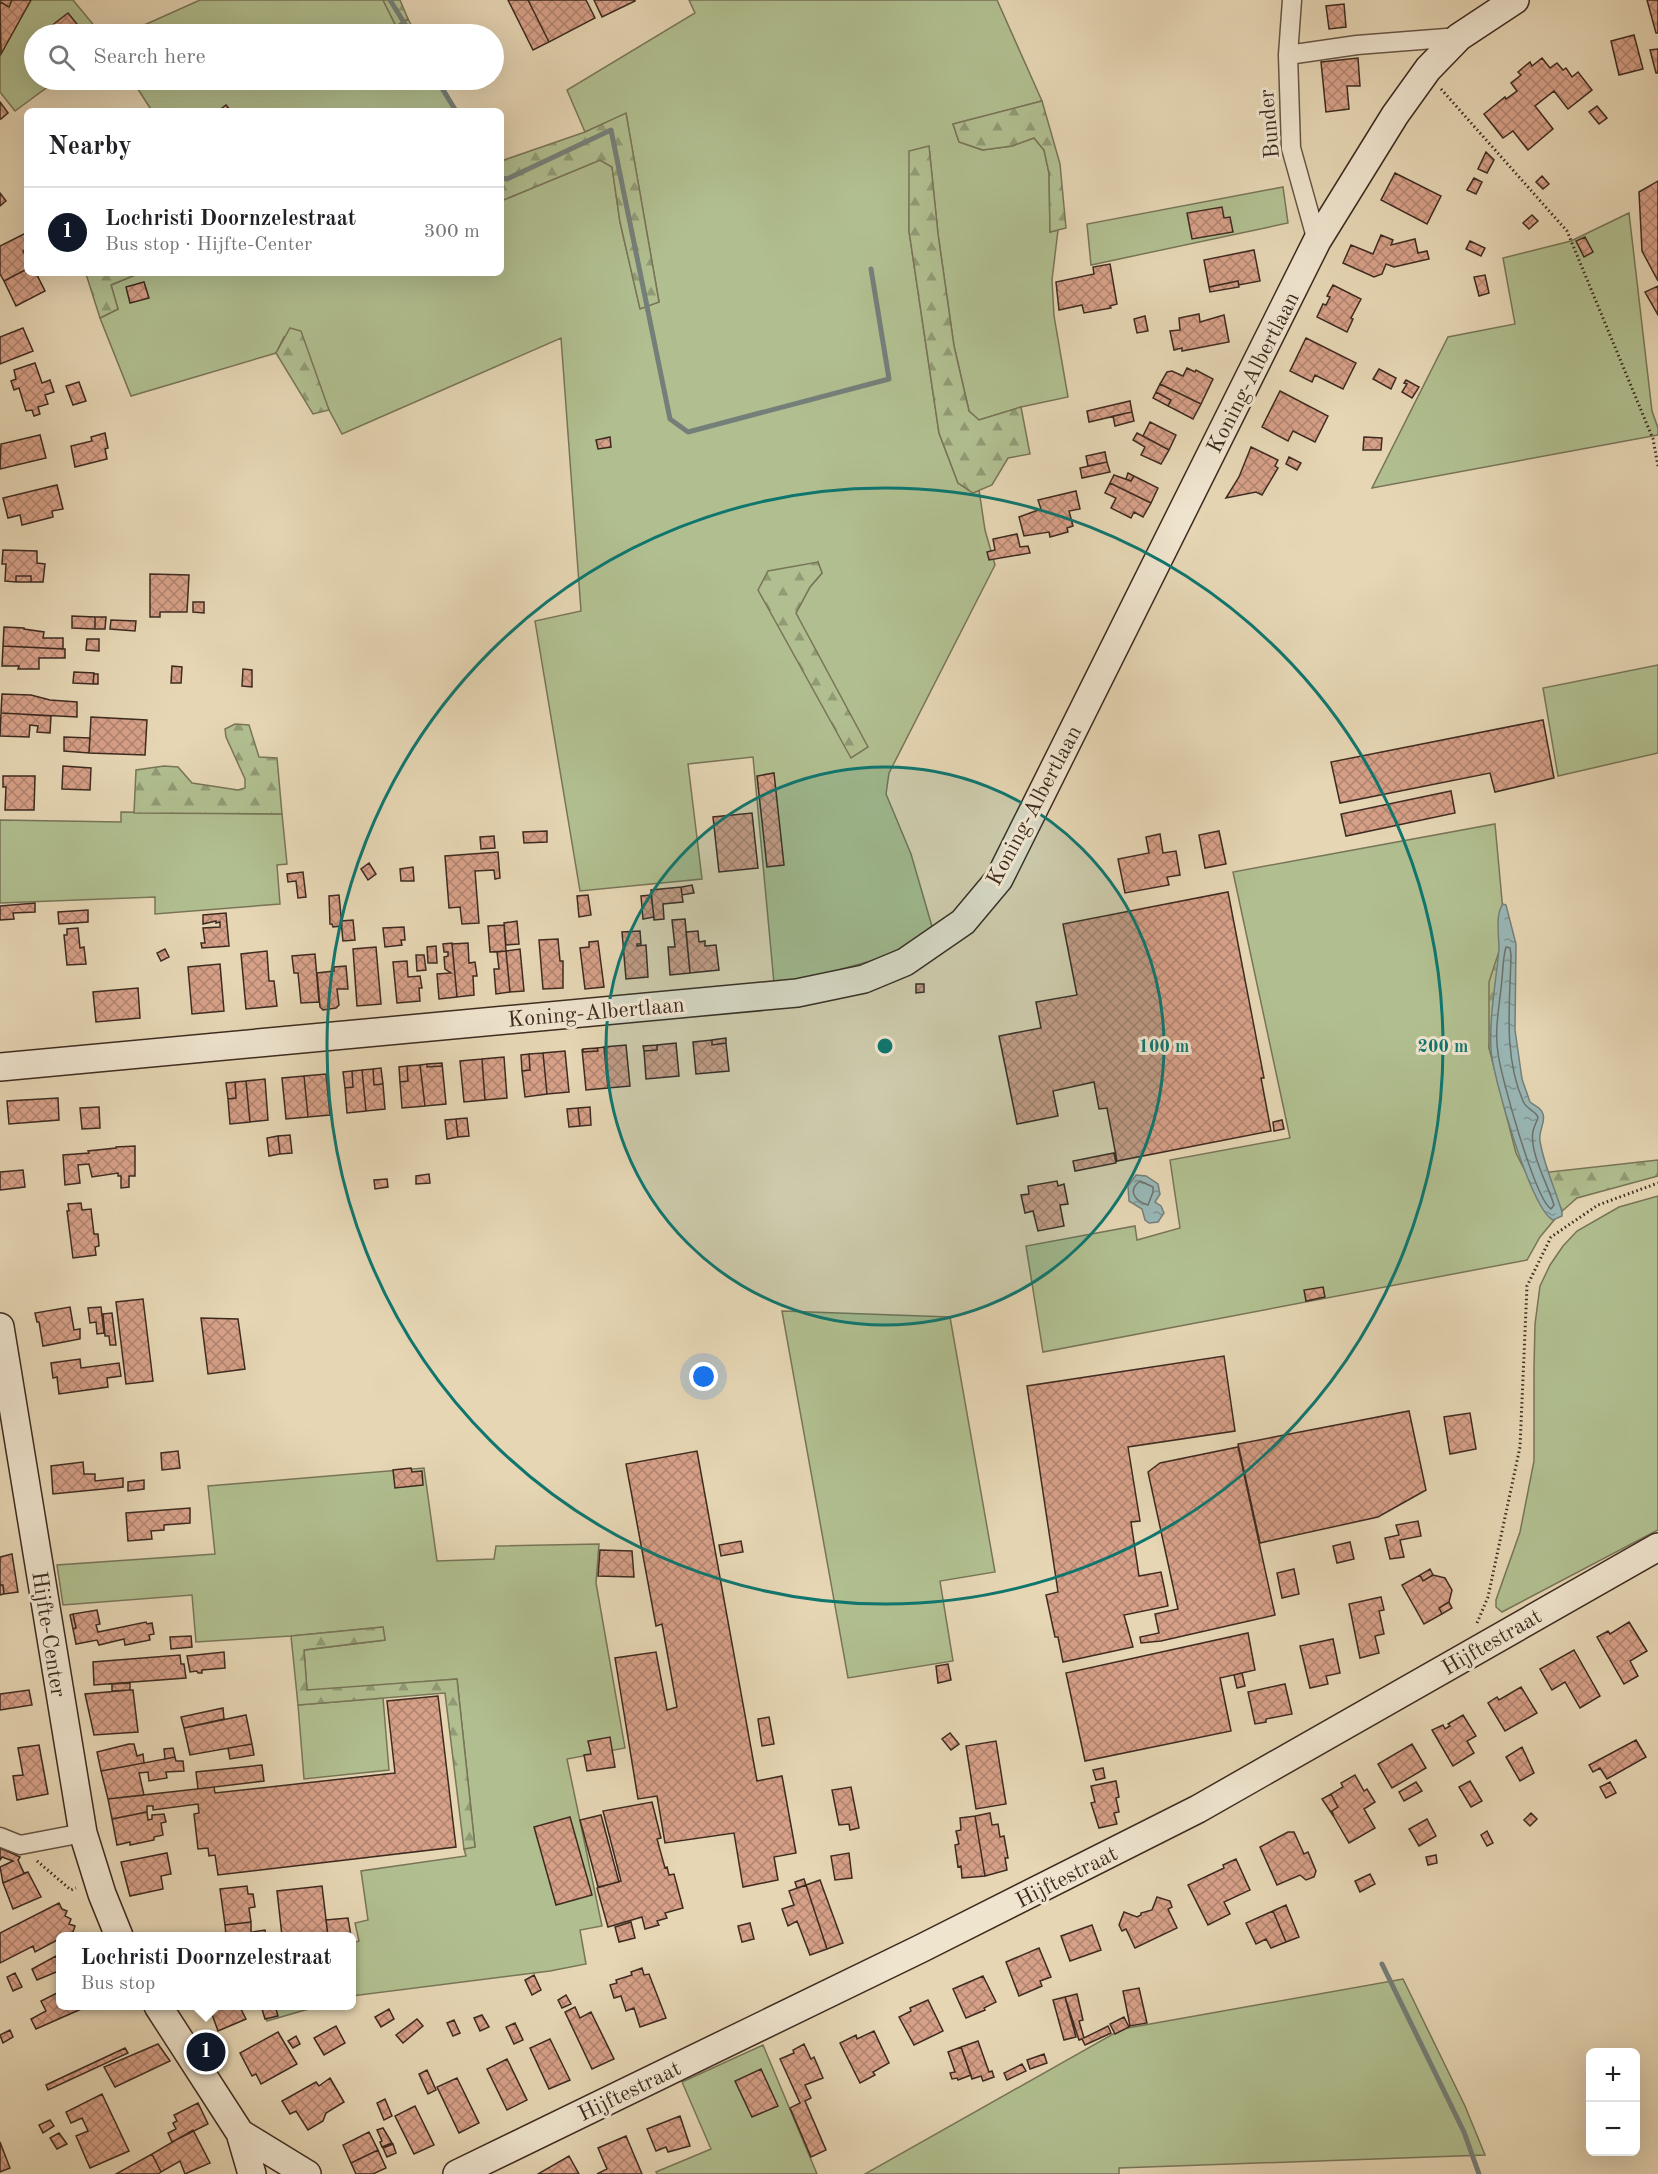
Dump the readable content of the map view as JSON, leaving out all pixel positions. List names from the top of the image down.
{
  "streets": {
    "street": [
      "Bunder",
      "Koning-Albertlaan",
      "Hijfte-Center",
      "Hijftestraat"
    ]
  },
  "crossings": [
    ["Bunder", "Koning-Albertlaan"]
  ],
  "page": {
    "search": "Search here",
    "heading": "Nearby",
    "list": [
      {
        "mark": "1",
        "name": "Lochristi Doornzelestraat",
        "note": "Bus stop · Hijfte-Center",
        "value": "300 m"
      }
    ],
    "popup": ["Lochristi Doornzelestraat", "Bus stop"],
    "pins": "1",
    "map_buttons": ["+", "−"]
  },
  "rings": ["100 m", "200 m"]
}
